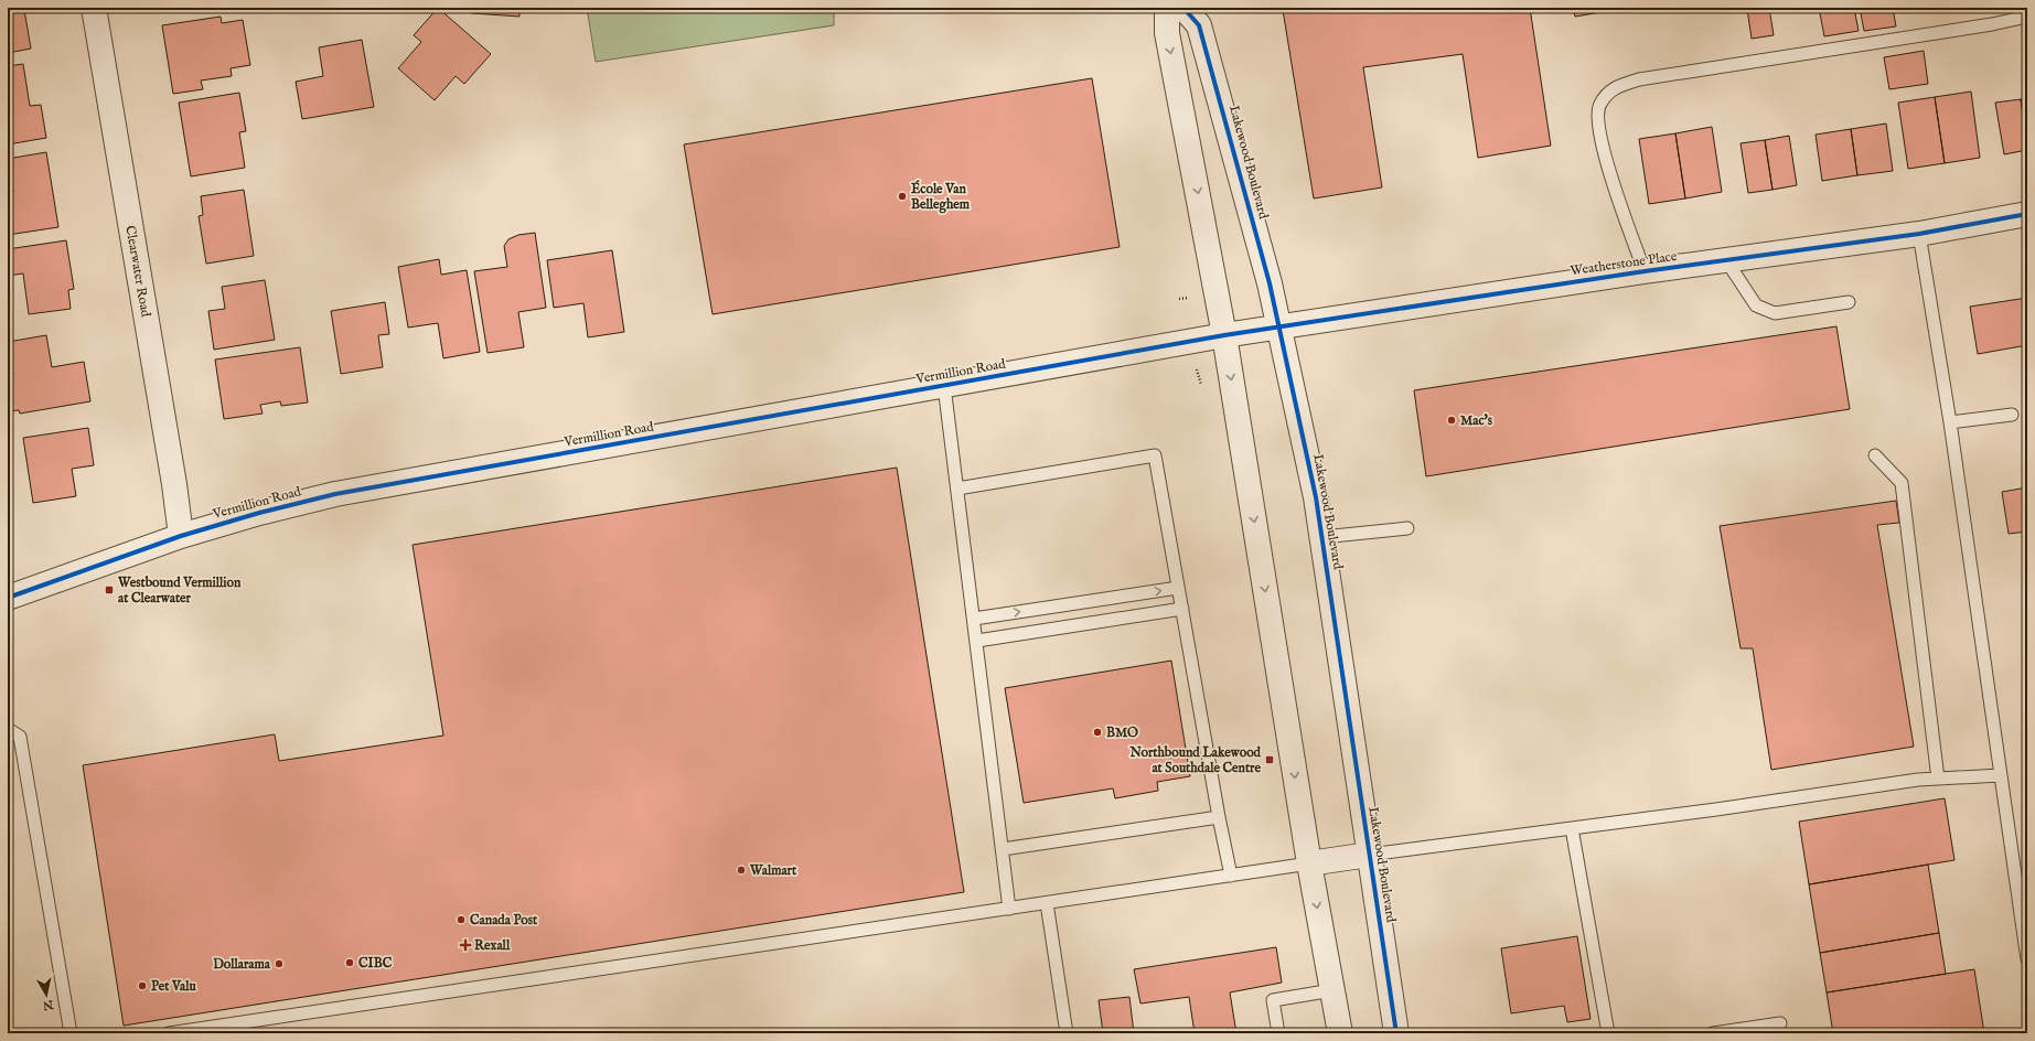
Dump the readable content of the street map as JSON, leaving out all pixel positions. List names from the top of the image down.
{
  "streets": {
    "street": [
      "Lakewood Boulevard",
      "Weatherstone Place",
      "Clearwater Road",
      "Vermillion Road"
    ]
  },
  "crossings": [
    ["Lakewood Boulevard", "Weatherstone Place"],
    ["Weatherstone Place", "Vermillion Road"],
    ["Clearwater Road", "Vermillion Road"]
  ],
  "places": {
    "other": [
      "École Van Belleghem",
      "Mac's",
      "BMO",
      "Walmart",
      "Canada Post",
      "CIBC",
      "Dollarama",
      "Pet Valu"
    ],
    "transit": ["Westbound Vermillion at Clearwater", "Northbound Lakewood at Southdale Centre"],
    "health": ["Rexall"]
  },
  "north": "bottom"
}
